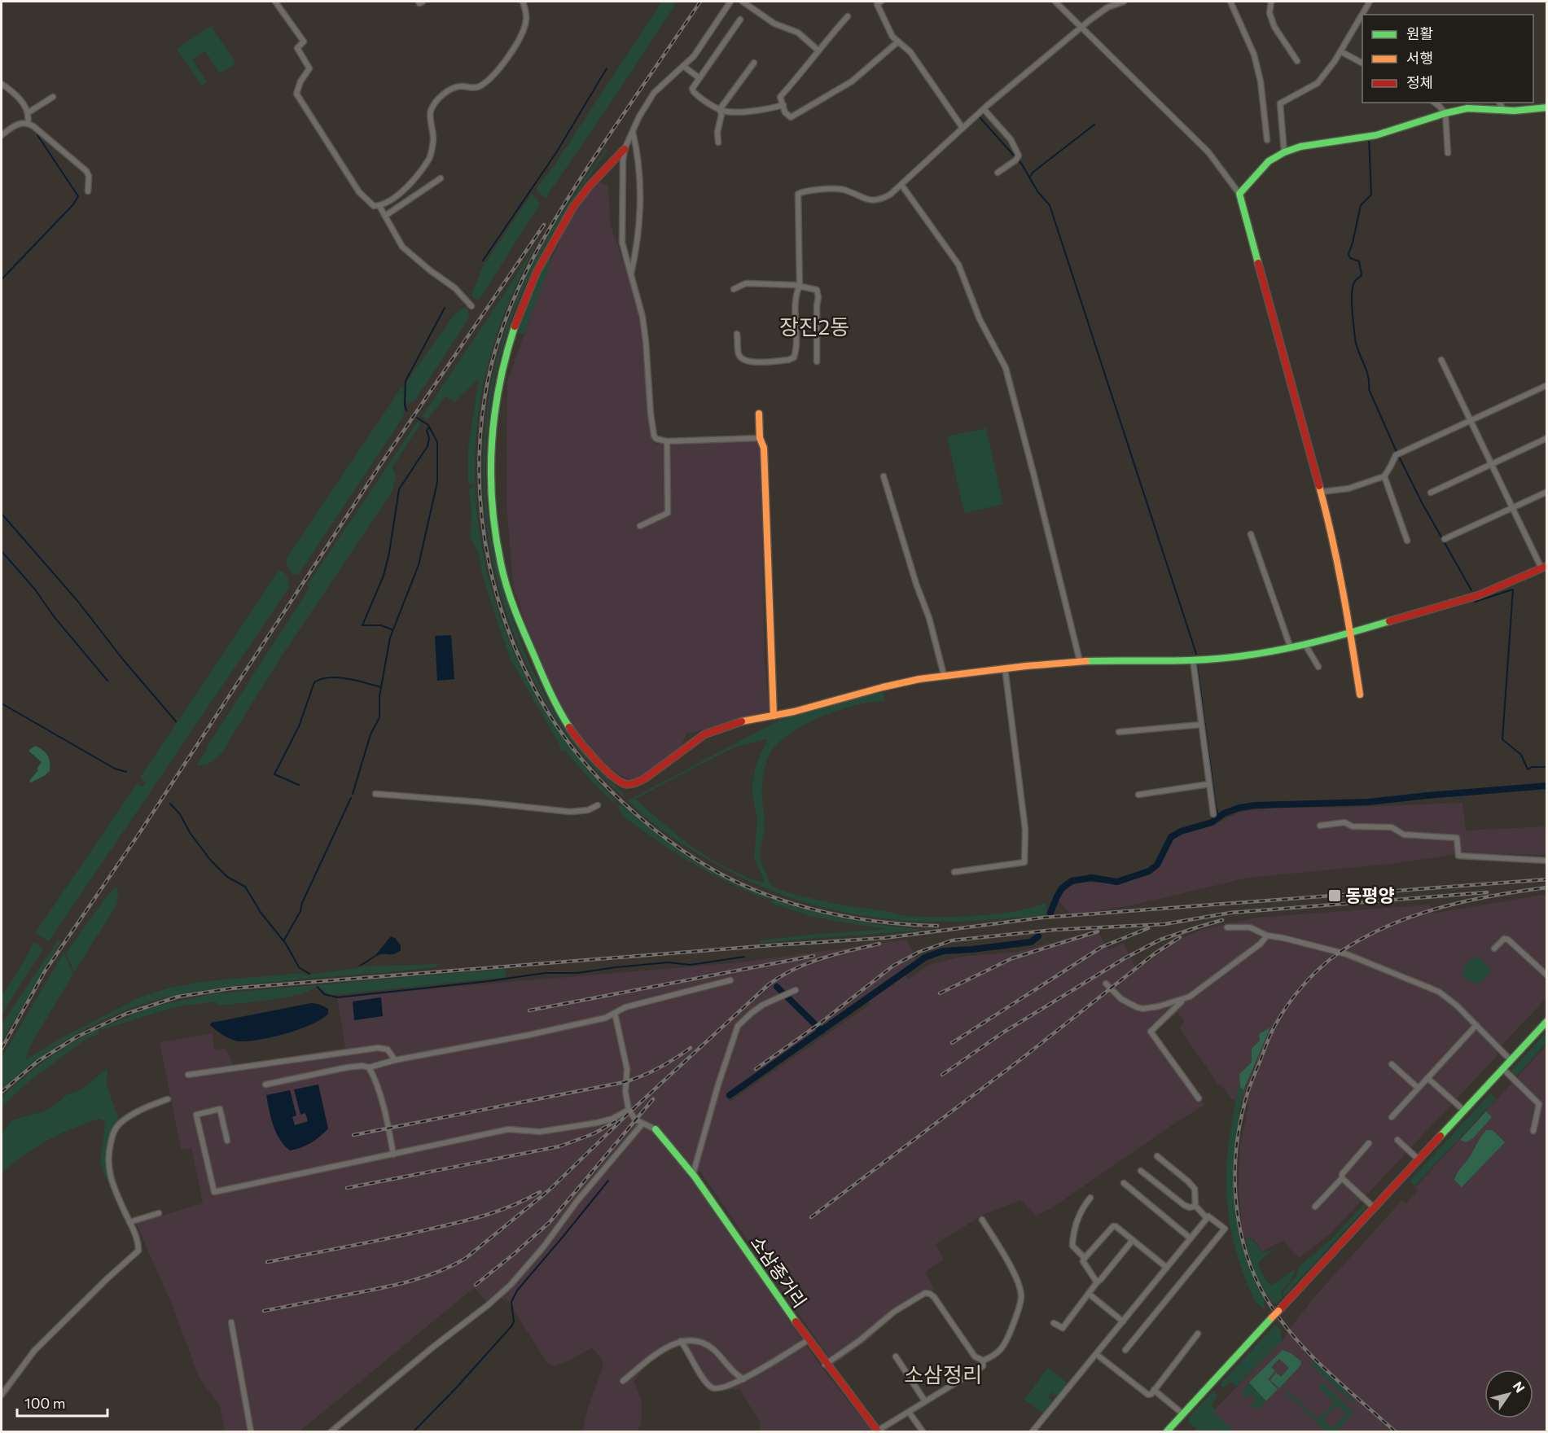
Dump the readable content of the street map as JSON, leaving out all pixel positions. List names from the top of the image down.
{
  "streets": {
    "street": ["소삼종거리"]
  },
  "districts": ["장진2동", "소삼정리"],
  "places": {
    "transit": ["동평양"]
  },
  "legend": ["원활", "서행", "정체"],
  "scale_bar": "100 m",
  "north": "top right"
}
